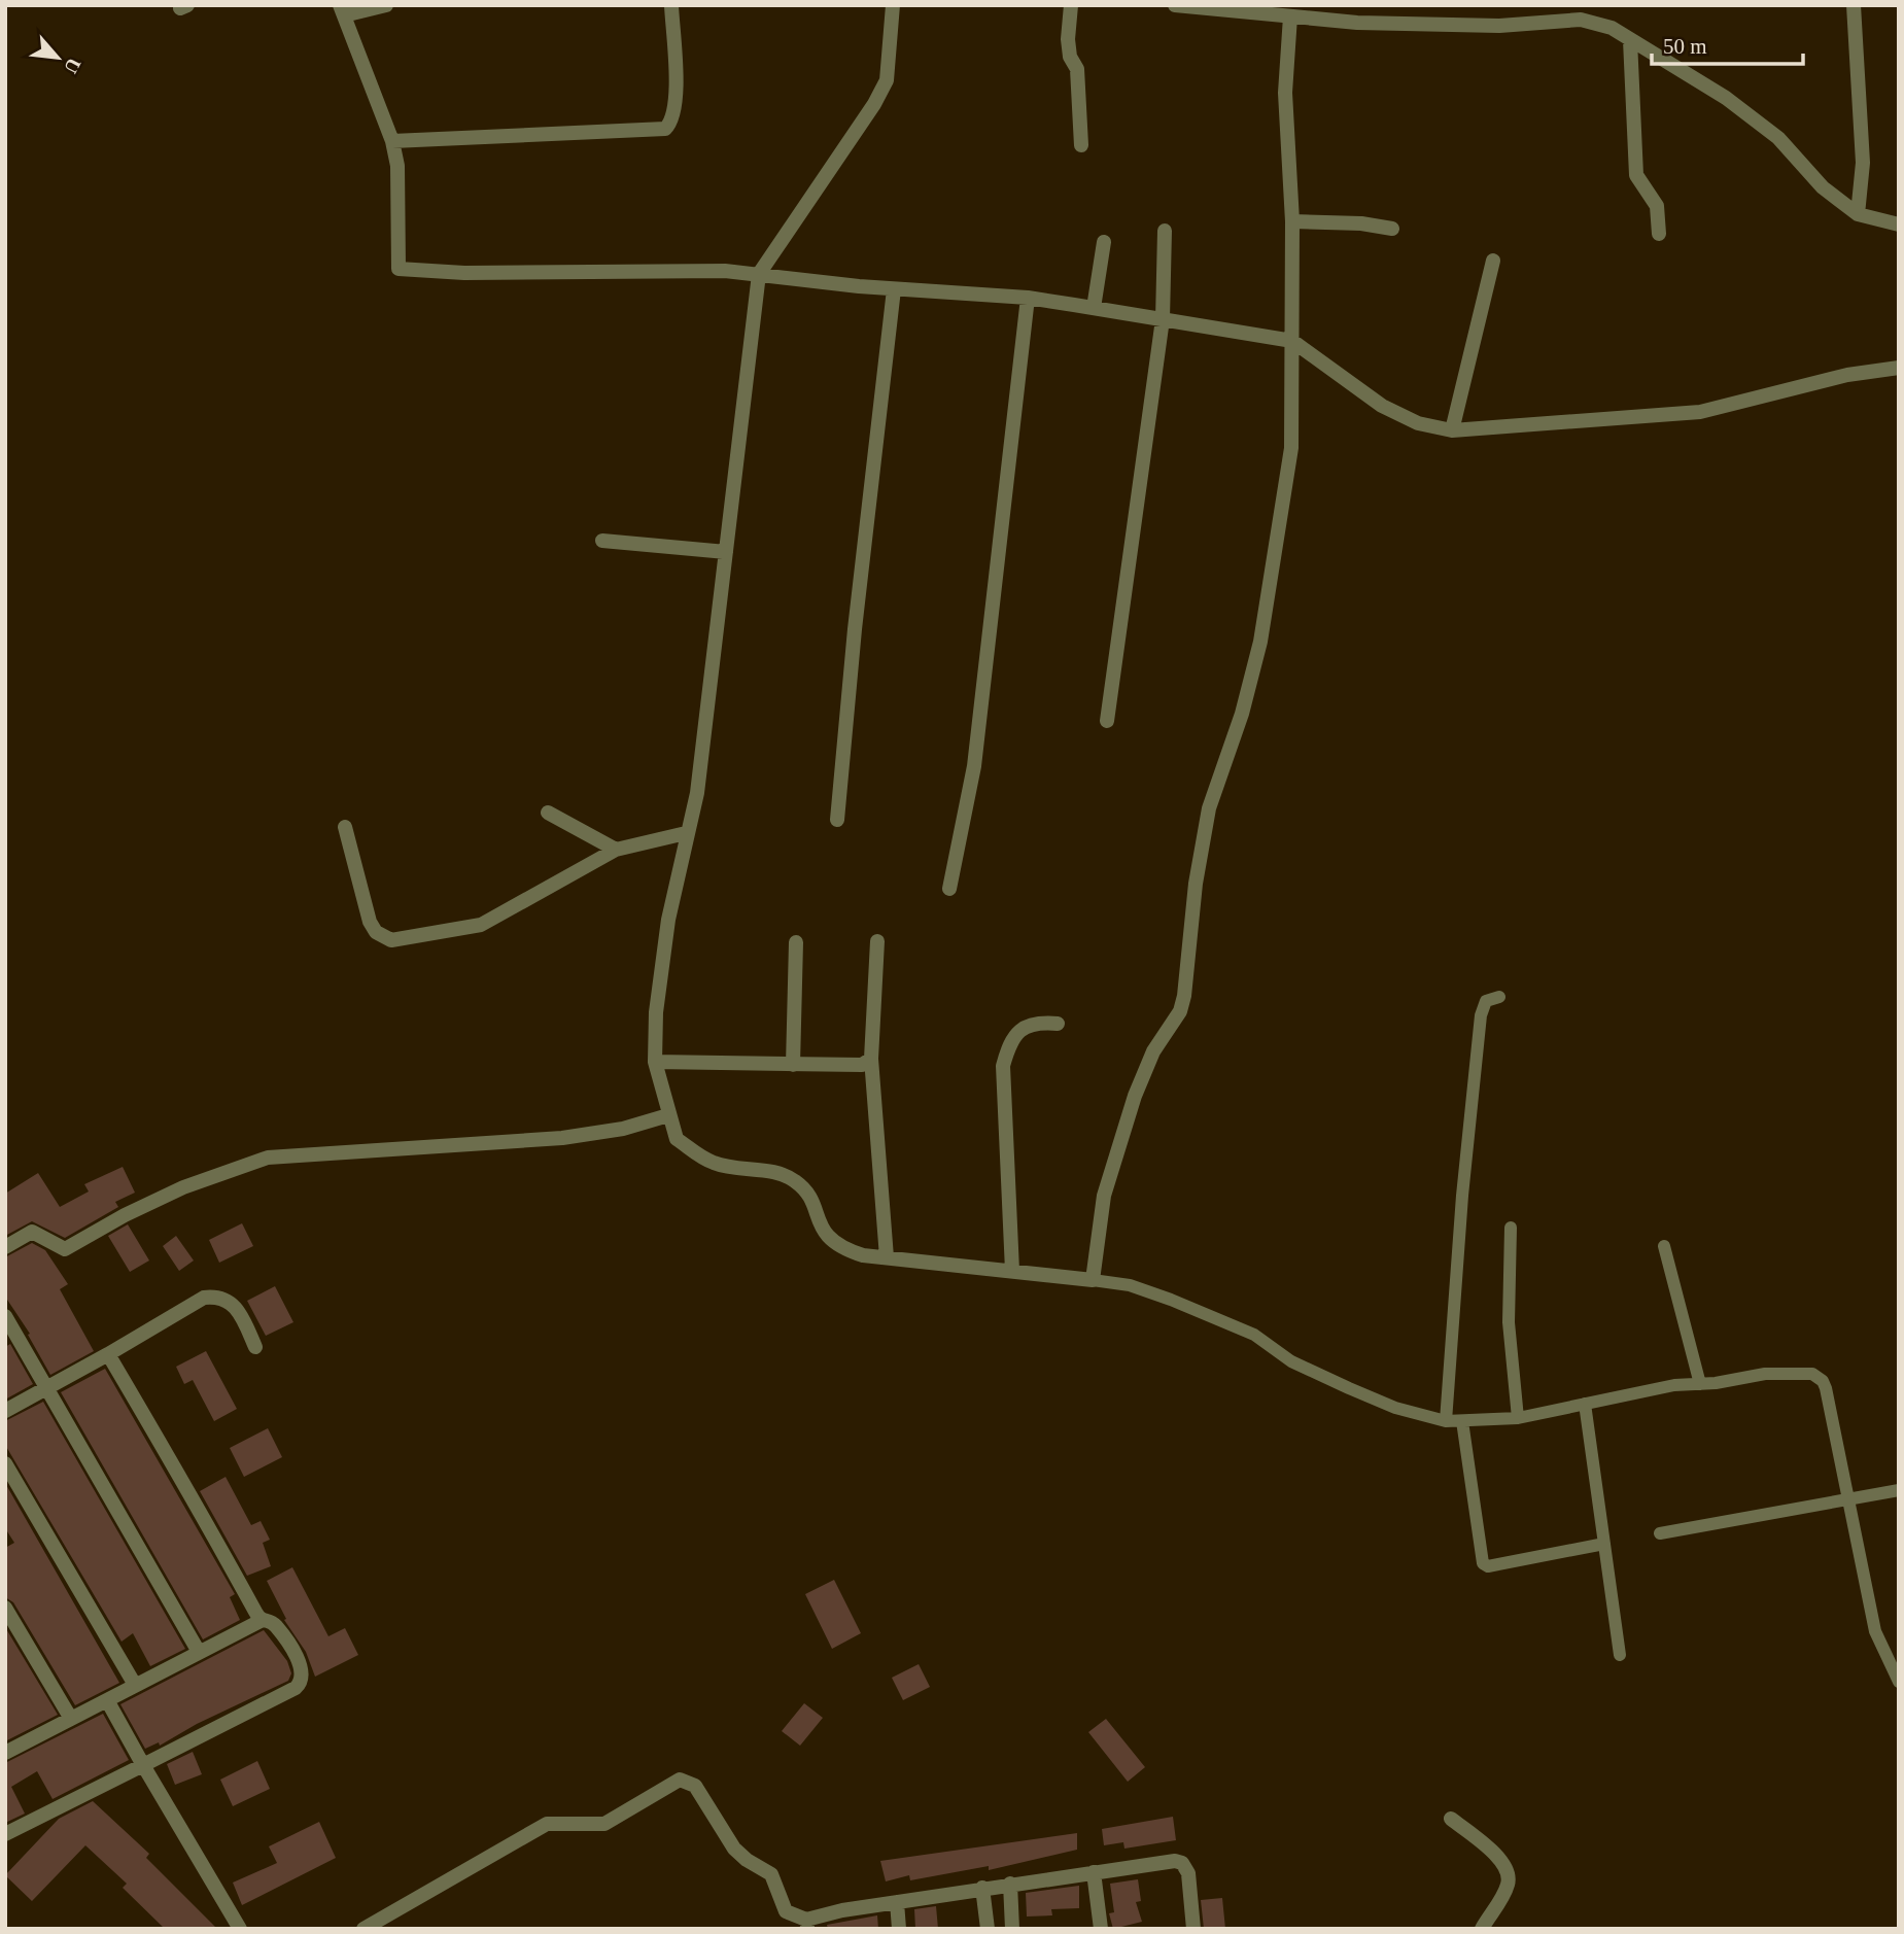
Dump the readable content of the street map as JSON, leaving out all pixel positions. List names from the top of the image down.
{
  "scale_bar": "50 m",
  "north": "bottom right"
}
